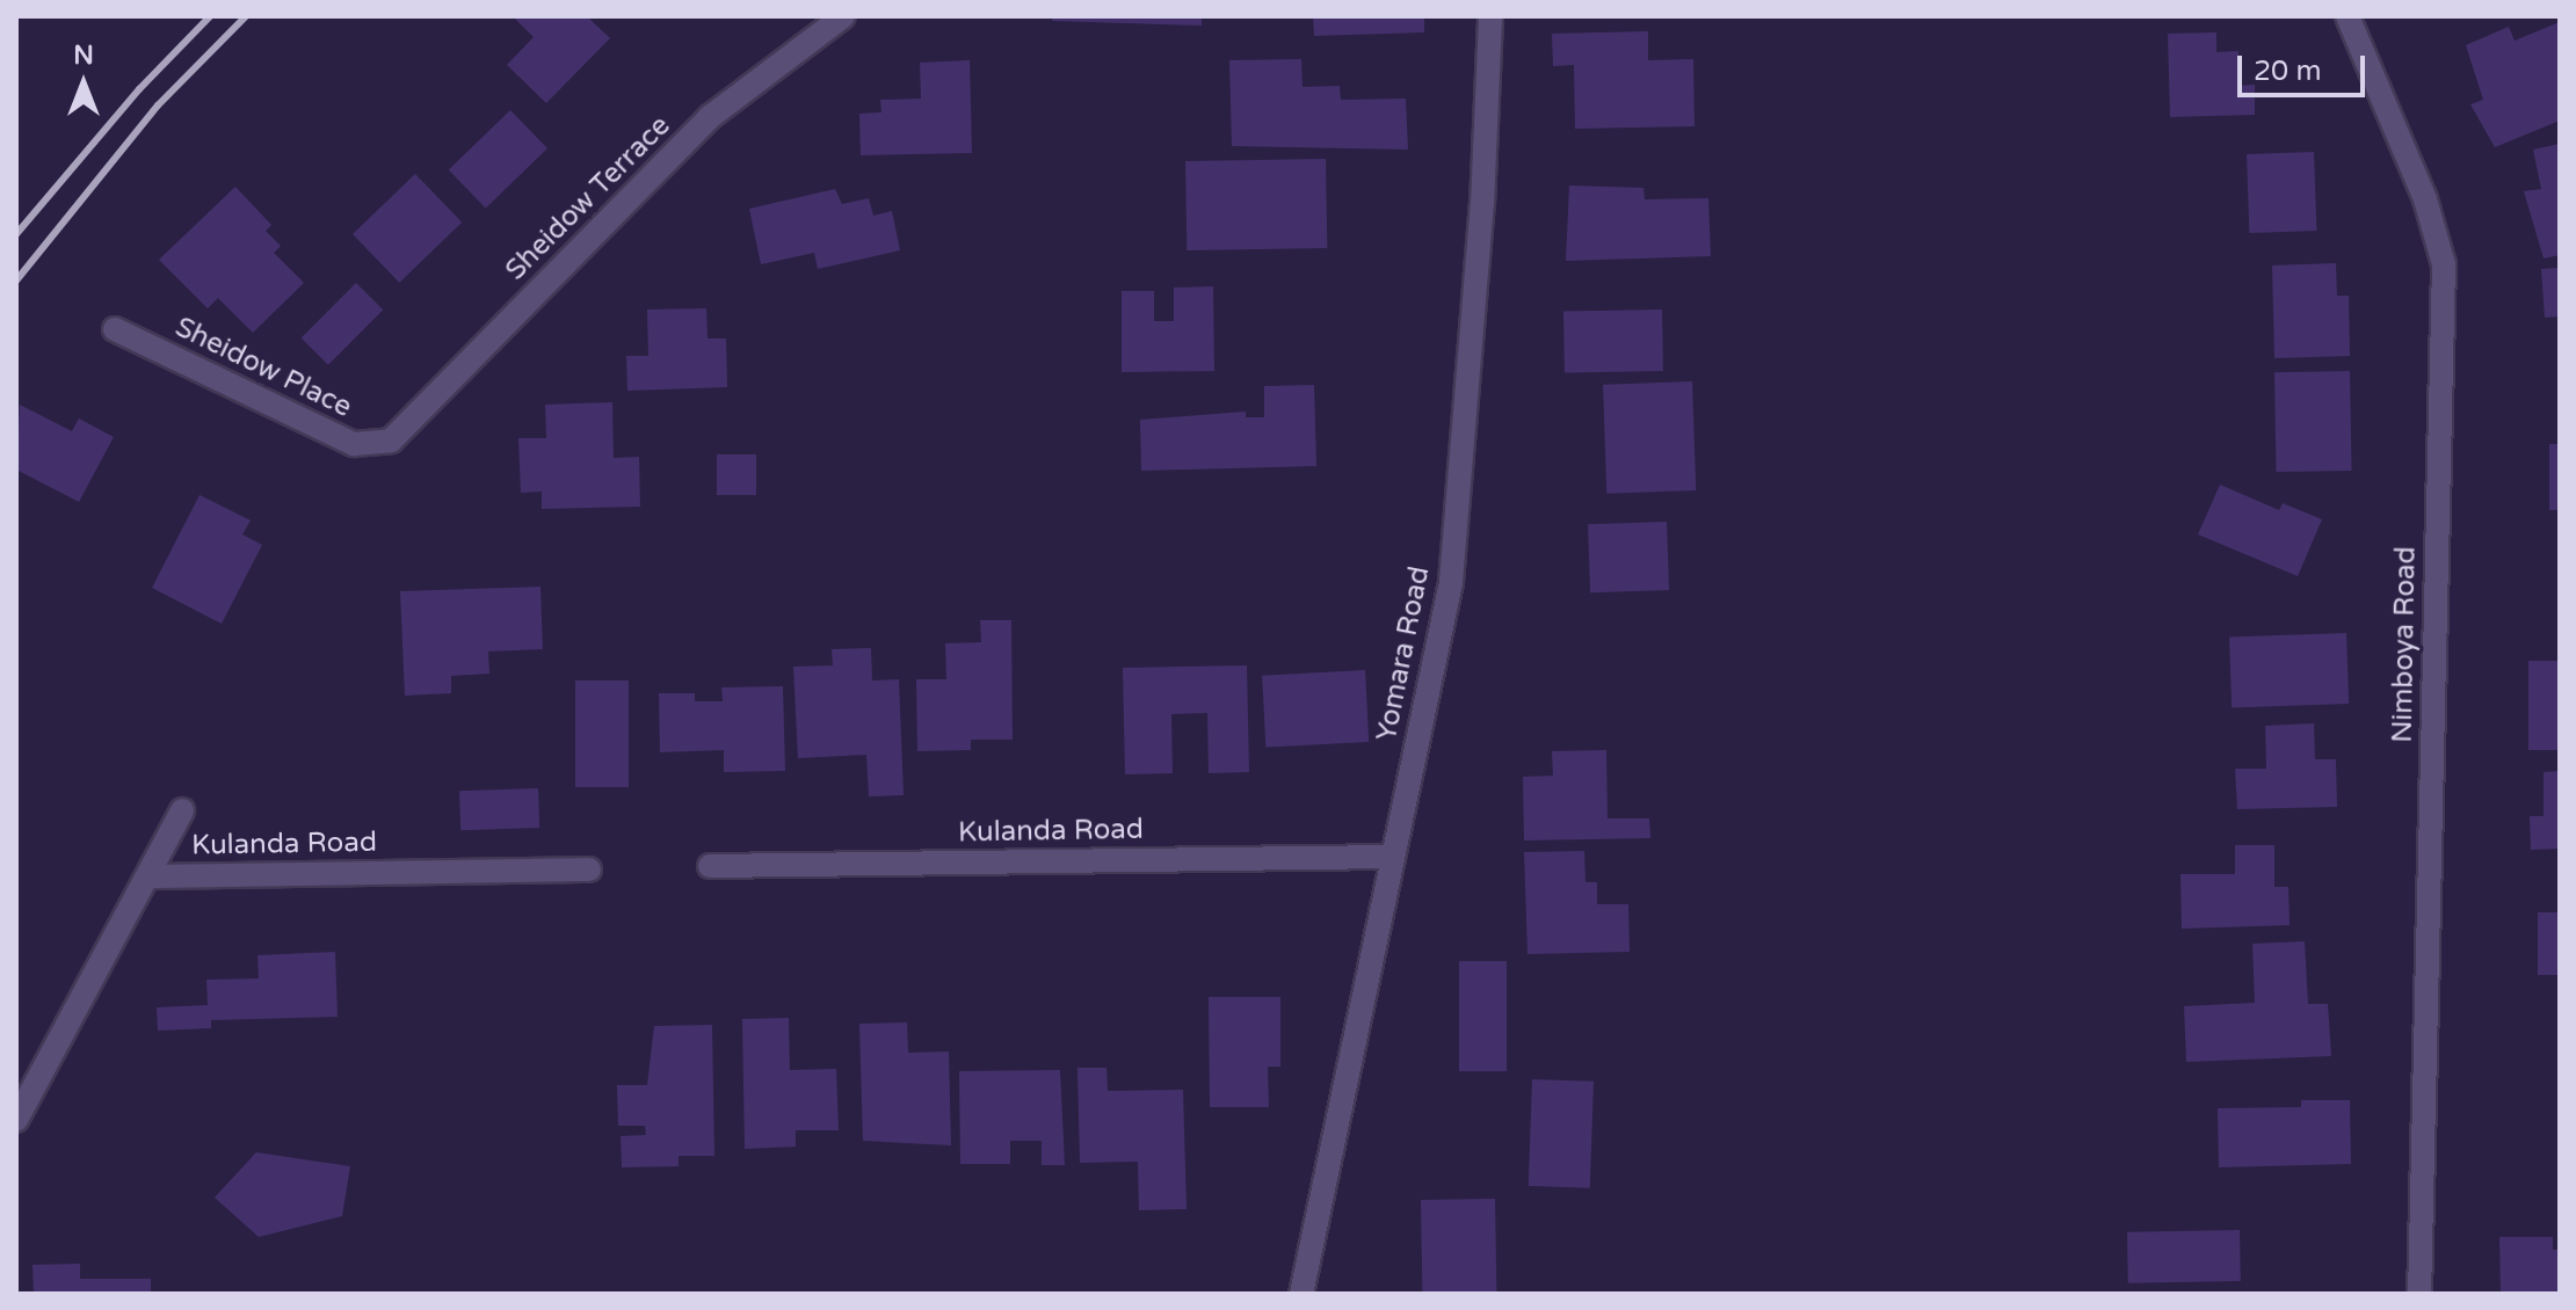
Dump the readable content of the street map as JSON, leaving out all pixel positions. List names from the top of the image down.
{
  "streets": {
    "street": [
      "Sheidow Terrace",
      "Sheidow Place",
      "Nimboya Road",
      "Yomara Road",
      "Kulanda Road"
    ]
  },
  "crossings": [
    ["Sheidow Terrace", "Sheidow Place"],
    ["Yomara Road", "Kulanda Road"]
  ],
  "scale_bar": "20 m",
  "north": "top"
}
